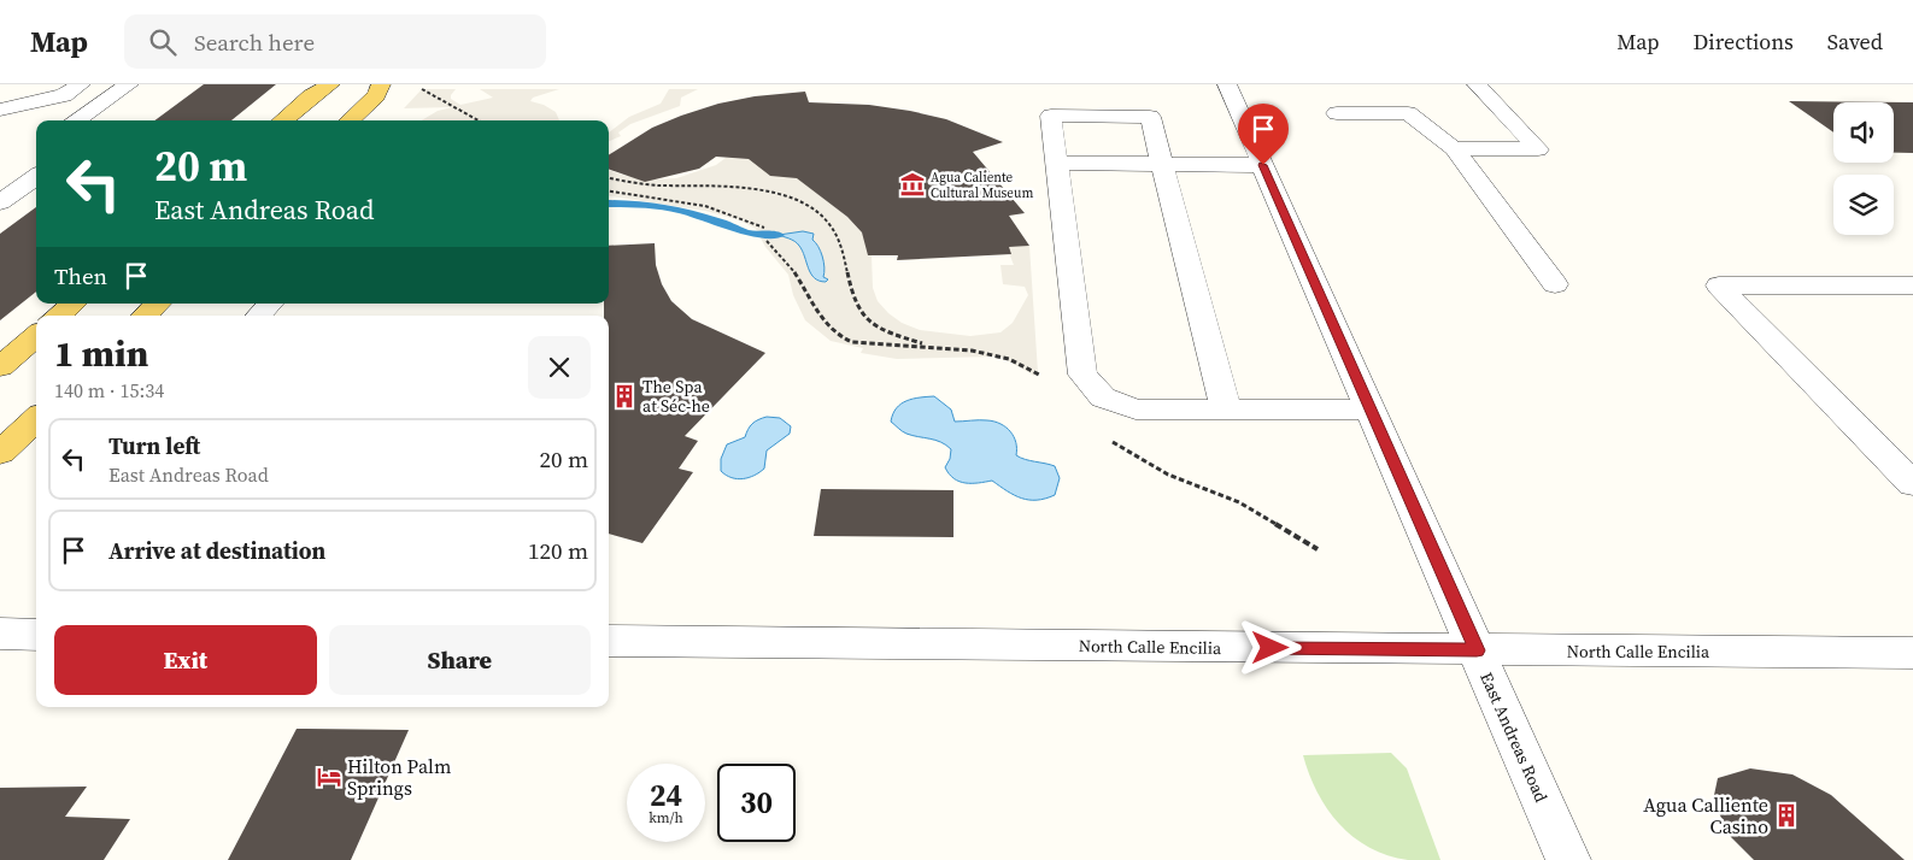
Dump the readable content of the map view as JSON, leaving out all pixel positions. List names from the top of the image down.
{
  "streets": {
    "street": ["North Calle Encilia", "East Andreas Road"]
  },
  "crossings": [
    ["North Calle Encilia", "East Andreas Road"]
  ],
  "places": {
    "museum": ["Agua Caliente Cultural Museum"],
    "building": ["The Spa at Séc-he", "Agua Calliente Casino"],
    "hotel": ["Hilton Palm Springs"]
  },
  "page": {
    "header": "Map",
    "search": "Search here",
    "nav": ["Map", "Directions", "Saved"],
    "turn": ["20 m", "East Andreas Road"],
    "then": "Then",
    "heading": ["1 min", "140 m · 15:34"],
    "list": [
      {
        "name": "Turn left",
        "note": "East Andreas Road",
        "value": "20 m"
      },
      {
        "name": "Arrive at destination",
        "value": "120 m"
      }
    ],
    "buttons": ["Exit", "Share"],
    "speed": "24 km/h",
    "limit": "30"
  }
}
